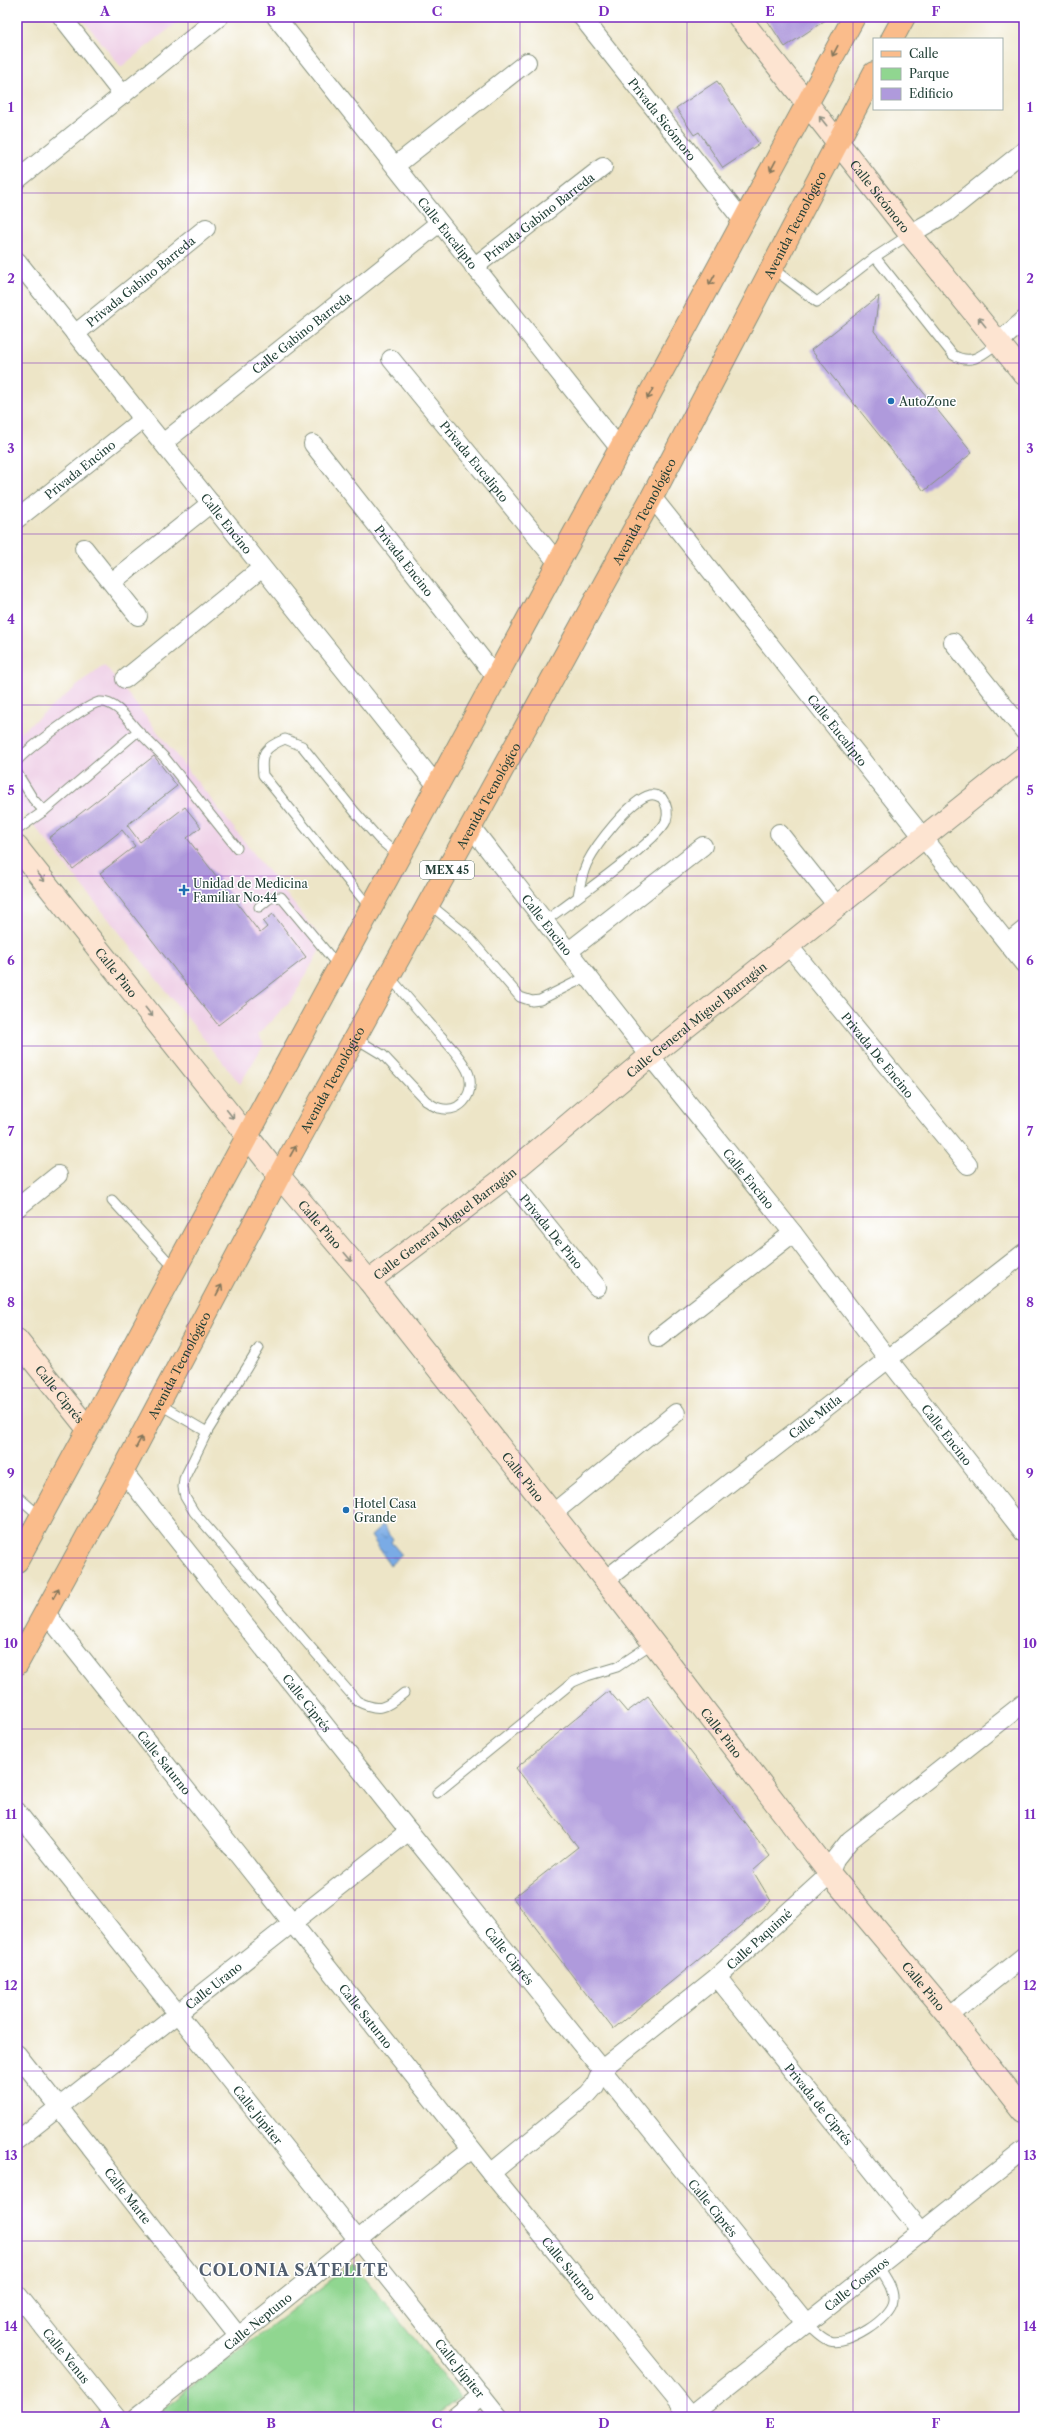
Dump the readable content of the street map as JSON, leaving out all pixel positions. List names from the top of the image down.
{
  "streets": {
    "main road": ["Avenida Tecnológico", "MEX 45"],
    "street": [
      "Privada Sicómoro",
      "Calle Sicómoro",
      "Privada Gabino Barreda",
      "Calle Eucalipto",
      "Calle Gabino Barreda",
      "Privada Eucalipto",
      "Privada Encino",
      "Calle Encino",
      "Calle Pino",
      "Calle General Miguel Barragán",
      "Privada De Encino",
      "Privada De Pino",
      "Calle Ciprés",
      "Calle Mitla",
      "Calle Saturno",
      "Calle Paquimé",
      "Calle Urano",
      "Privada de Ciprés",
      "Calle Júpiter",
      "Calle Marte",
      "Calle Cosmos",
      "Calle Neptuno",
      "Calle Venus"
    ]
  },
  "crossings": [
    ["Calle Sicómoro", "Avenida Tecnológico"],
    ["Privada Gabino Barreda", "Calle Eucalipto"],
    ["Privada Gabino Barreda", "Calle Encino"],
    ["Avenida Tecnológico", "Calle Eucalipto"],
    ["Avenida Tecnológico", "Calle Encino"],
    ["Avenida Tecnológico", "Calle Pino"],
    ["Avenida Tecnológico", "Calle Ciprés"],
    ["Avenida Tecnológico", "Calle Saturno"],
    ["Calle Eucalipto", "Calle Gabino Barreda"],
    ["Calle Eucalipto", "Calle General Miguel Barragán"],
    ["Calle Gabino Barreda", "Calle Encino"],
    ["Privada Encino", "Calle Encino"],
    ["Calle Encino", "Calle General Miguel Barragán"],
    ["Calle Encino", "Calle Mitla"],
    ["Calle Pino", "Calle General Miguel Barragán"],
    ["Calle Pino", "Calle Mitla"],
    ["Calle Pino", "Calle Paquimé"],
    ["Calle General Miguel Barragán", "Privada De Encino"],
    ["Calle General Miguel Barragán", "Privada De Pino"],
    ["Calle Ciprés", "Calle Paquimé"],
    ["Calle Ciprés", "Calle Urano"],
    ["Calle Ciprés", "Calle Cosmos"],
    ["Calle Saturno", "Calle Paquimé"],
    ["Calle Saturno", "Calle Urano"],
    ["Calle Saturno", "Calle Cosmos"],
    ["Calle Saturno", "Calle Neptuno"],
    ["Calle Paquimé", "Privada de Ciprés"],
    ["Calle Urano", "Calle Júpiter"],
    ["Calle Urano", "Calle Marte"],
    ["Privada de Ciprés", "Calle Cosmos"],
    ["Calle Júpiter", "Calle Neptuno"],
    ["Calle Marte", "Calle Neptuno"]
  ],
  "one_way": ["Calle Sicómoro"],
  "districts": ["COLONIA SATELITE"],
  "places": {
    "other": ["AutoZone", "Hotel Casa Grande"],
    "health": ["Unidad de Medicina Familiar No:44"]
  },
  "legend": ["Calle", "Parque", "Edificio"],
  "grid": {
    "columns": [
      "A",
      "B",
      "C",
      "D",
      "E",
      "F"
    ],
    "rows": [
      "1",
      "2",
      "3",
      "4",
      "5",
      "6",
      "7",
      "8",
      "9",
      "10",
      "11",
      "12",
      "13",
      "14"
    ]
  }
}
